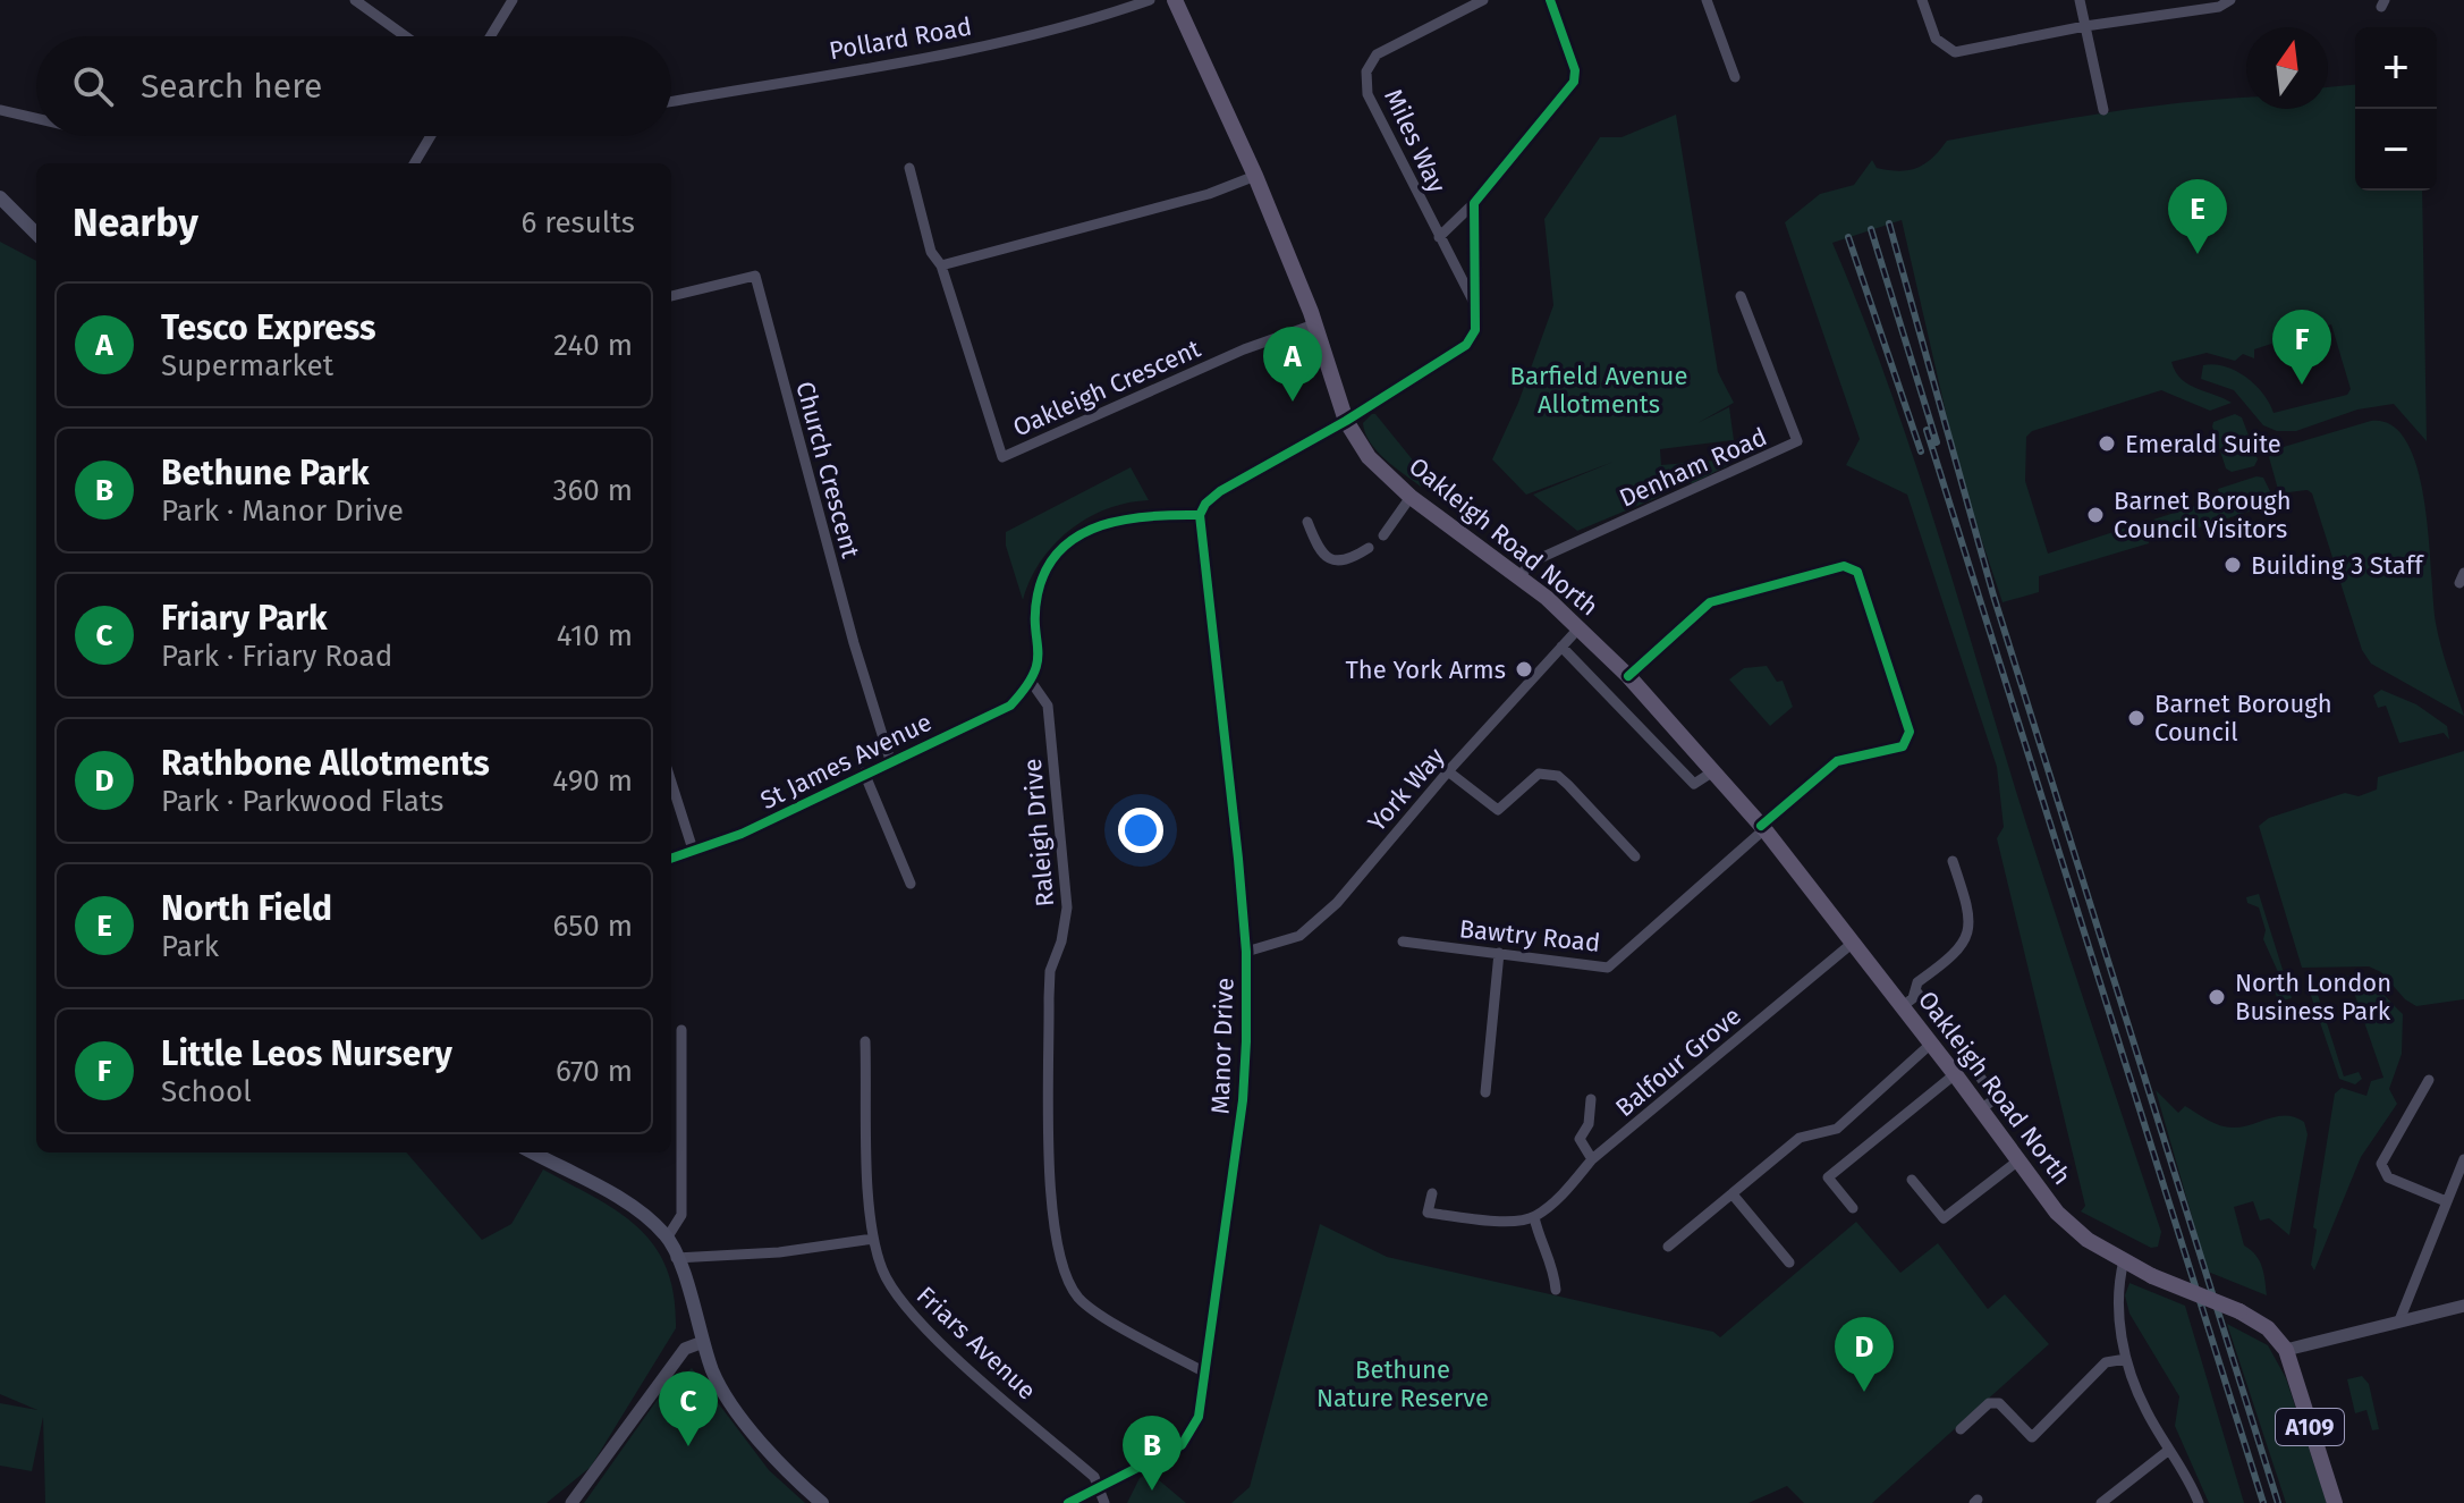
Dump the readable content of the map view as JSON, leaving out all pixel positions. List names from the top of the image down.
{
  "streets": {
    "main road": ["Oakleigh Road North", "A109"],
    "street": [
      "Pollard Road",
      "Miles Way",
      "Oakleigh Crescent",
      "Denham Road",
      "Church Crescent",
      "St James Avenue",
      "York Way",
      "Raleigh Drive",
      "Bawtry Road",
      "Manor Drive",
      "Balfour Grove",
      "Friars Avenue"
    ]
  },
  "crossings": [
    ["Oakleigh Crescent", "Oakleigh Road North"],
    ["Denham Road", "Oakleigh Road North"],
    ["Church Crescent", "St James Avenue"],
    ["Oakleigh Road North", "York Way"],
    ["Oakleigh Road North", "Bawtry Road"],
    ["Oakleigh Road North", "Balfour Grove"],
    ["Oakleigh Road North", "A109"],
    ["St James Avenue", "Raleigh Drive"],
    ["York Way", "Manor Drive"],
    ["Raleigh Drive", "Manor Drive"],
    ["Manor Drive", "Friars Avenue"]
  ],
  "parks": ["Barfield Avenue Allotments", "Bethune Nature Reserve"],
  "places": [
    "Emerald Suite",
    "Barnet Borough Council Visitors",
    "Building 3 Staff",
    "The York Arms",
    "Barnet Borough Council",
    "North London Business Park"
  ],
  "north": "top",
  "page": {
    "map_buttons": ["+", "−"],
    "search": "Search here",
    "heading": ["Nearby", "6 results"],
    "pins": [
      "E",
      "F",
      "A",
      "D",
      "C",
      "B"
    ],
    "list": [
      {
        "mark": "A",
        "name": "Tesco Express",
        "note": "Supermarket",
        "value": "240 m"
      },
      {
        "mark": "B",
        "name": "Bethune Park",
        "note": "Park · Manor Drive",
        "value": "360 m"
      },
      {
        "mark": "C",
        "name": "Friary Park",
        "note": "Park · Friary Road",
        "value": "410 m"
      },
      {
        "mark": "D",
        "name": "Rathbone Allotments",
        "note": "Park · Parkwood Flats",
        "value": "490 m"
      },
      {
        "mark": "E",
        "name": "North Field",
        "note": "Park",
        "value": "650 m"
      },
      {
        "mark": "F",
        "name": "Little Leos Nursery",
        "note": "School",
        "value": "670 m"
      }
    ]
  }
}
